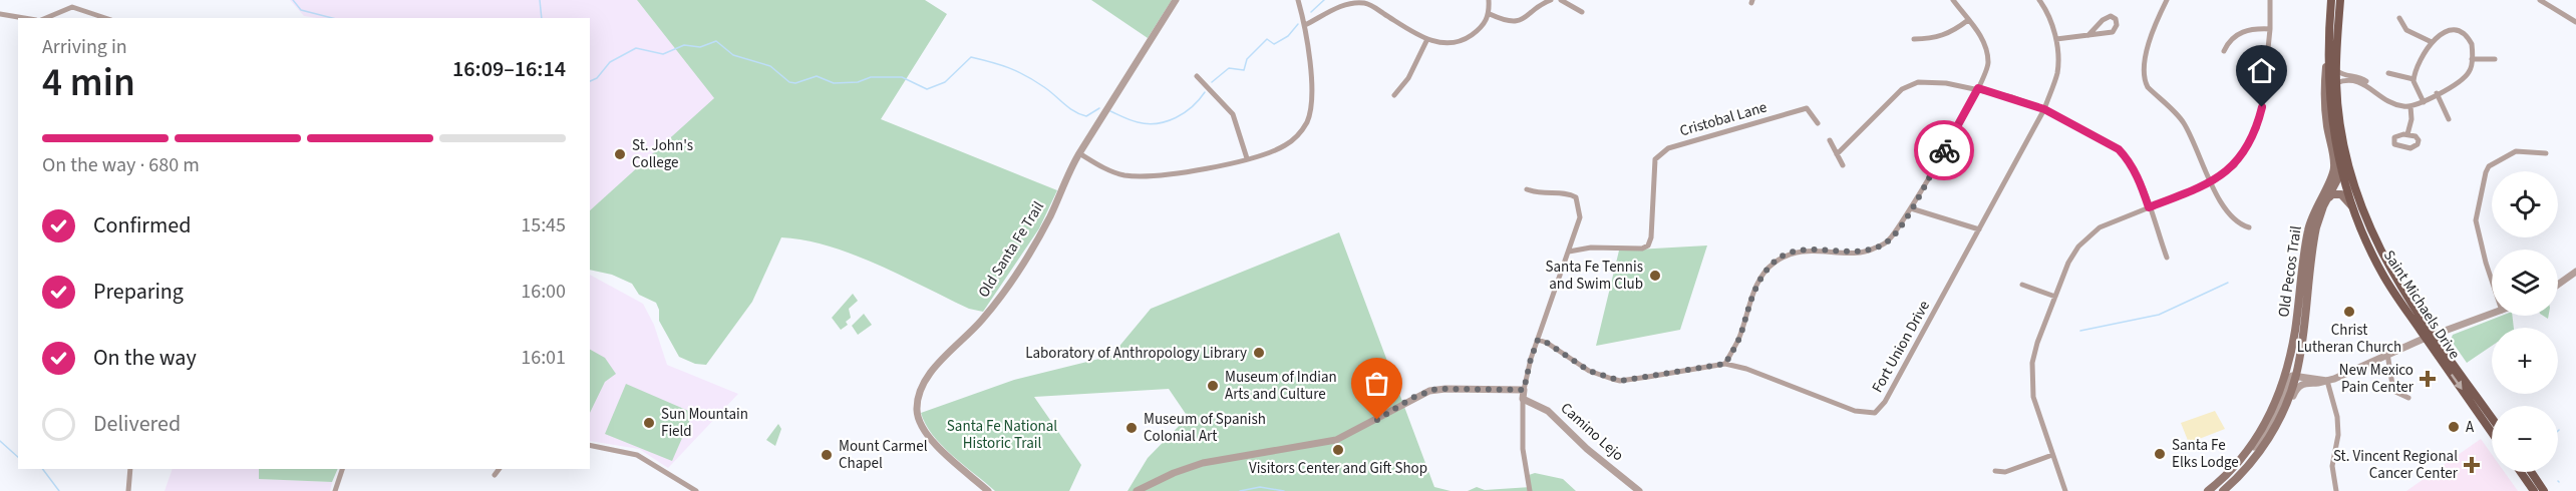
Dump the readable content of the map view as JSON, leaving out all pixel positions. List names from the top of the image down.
{
  "streets": {
    "main road": ["Old Pecos Trail", "Saint Michaels Drive"],
    "street": [
      "Cristobal Lane",
      "Old Santa Fe Trail",
      "Fort Union Drive",
      "Camino Lejo"
    ]
  },
  "crossings": [
    ["Old Pecos Trail", "Saint Michaels Drive"]
  ],
  "parks": ["Santa Fe National Historic Trail"],
  "places": {
    "other": [
      "St. John's College",
      "Santa Fe Tennis and Swim Club",
      "Christ Lutheran Church",
      "Laboratory of Anthropology Library",
      "Museum of Indian Arts and Culture",
      "Sun Mountain Field",
      "A",
      "Museum of Spanish Colonial Art",
      "Visitors Center and Gift Shop",
      "Santa Fe Elks Lodge",
      "Mount Carmel Chapel"
    ],
    "health": ["New Mexico Pain Center", "St. Vincent Regional Cancer Center"]
  },
  "page": {
    "heading": ["4 min", "Arriving in", "16:09–16:14"],
    "bar": "On the way · 680 m",
    "map_buttons": ["+", "−"],
    "list": [
      ["Confirmed", "15:45"],
      ["Preparing", "16:00"],
      ["On the way", "16:01"],
      "Delivered"
    ]
  }
}
